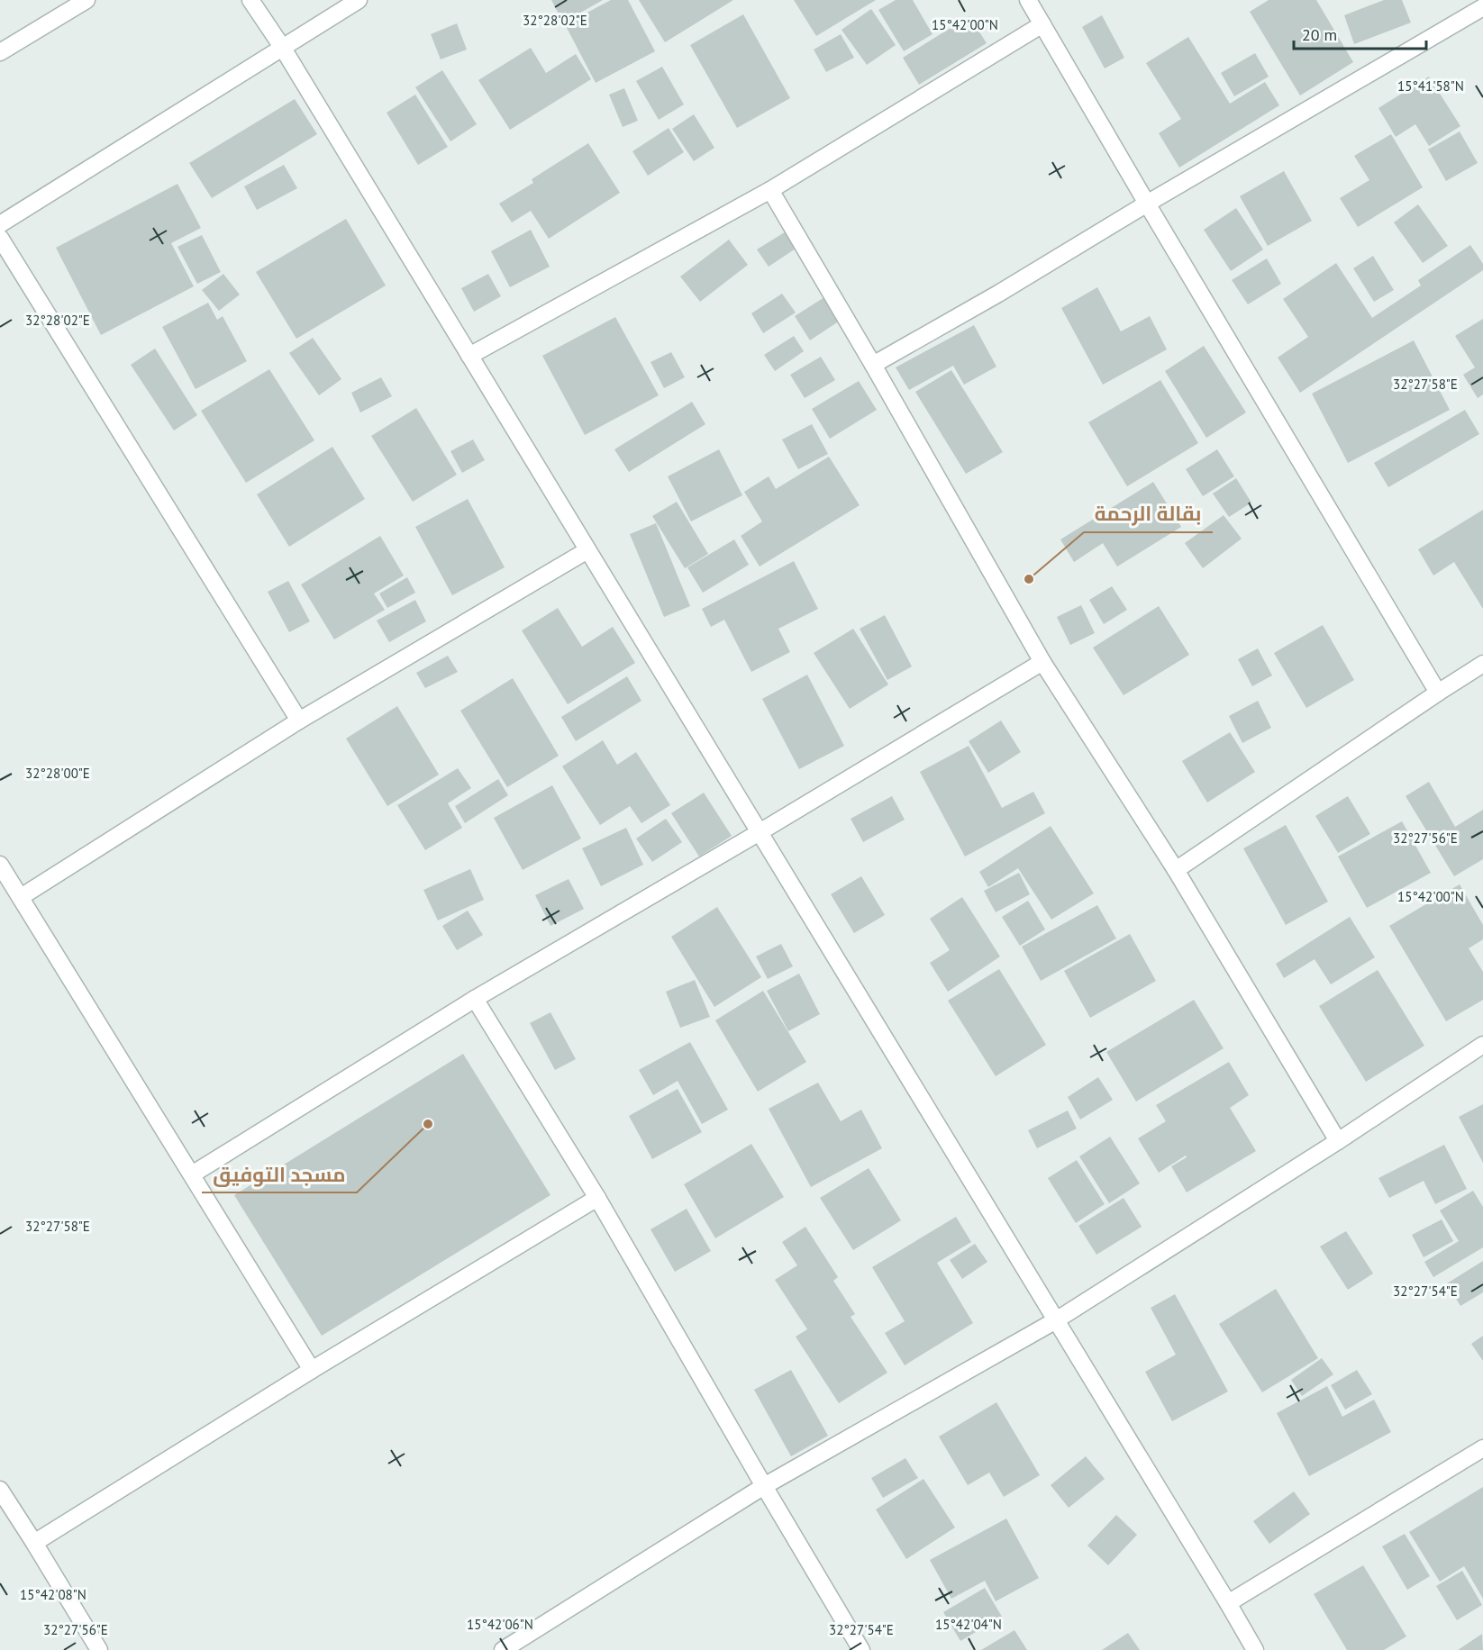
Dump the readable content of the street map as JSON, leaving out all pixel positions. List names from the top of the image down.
{
  "places": ["بقالة الرحمة", "مسجد التوفيق"],
  "scale_bar": "20 m",
  "coordinates": [
    "32°28'02\"E",
    "15°42'00\"N",
    "15°41'58\"N",
    "32°27'58\"E",
    "32°28'00\"E",
    "32°27'56\"E",
    "32°27'54\"E",
    "15°42'08\"N",
    "15°42'06\"N",
    "15°42'04\"N"
  ]
}
